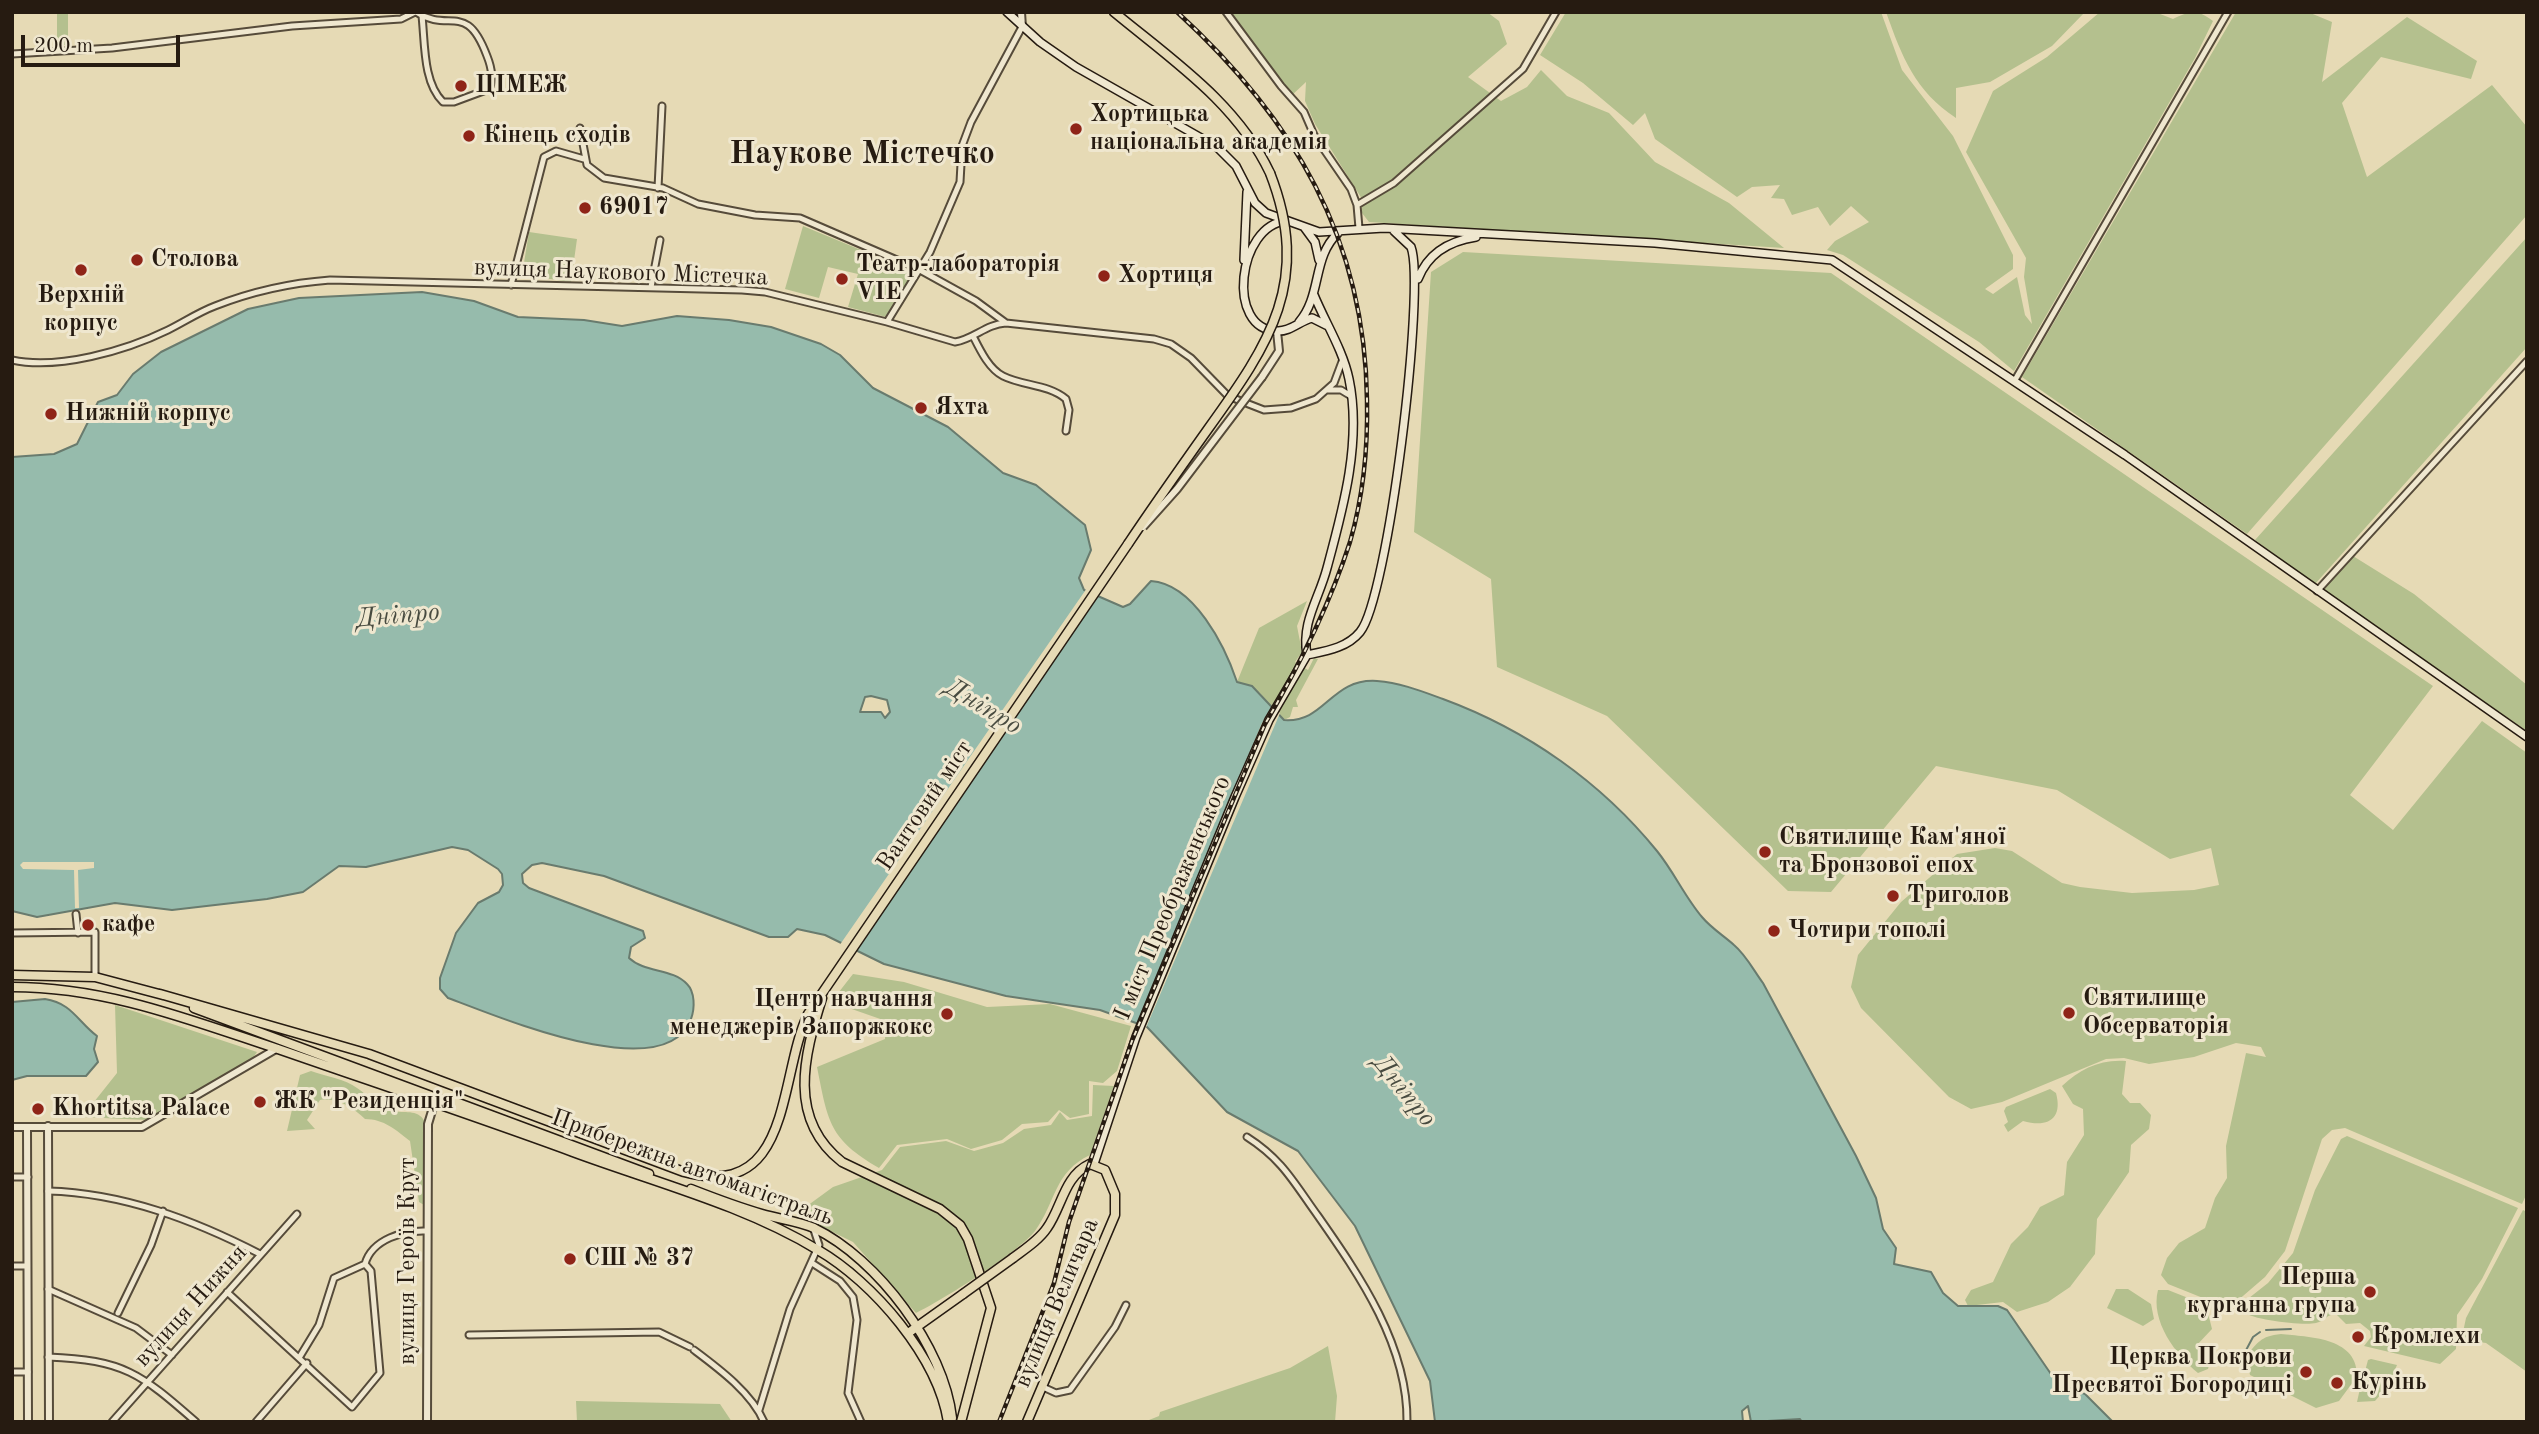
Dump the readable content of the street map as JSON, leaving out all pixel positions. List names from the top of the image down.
{
  "streets": {
    "main road": [
      "Вантовий міст",
      "I міст Преображенського",
      "Прибережна автомагістраль",
      "вулиця Величара"
    ],
    "street": ["вулиця Наукового Містечка", "вулиця Героїв Крут", "вулиця Нижня"]
  },
  "crossings": [
    ["I міст Преображенського", "вулиця Величара"],
    ["Прибережна автомагістраль", "вулиця Героїв Крут"]
  ],
  "districts": ["Наукове Містечко"],
  "water": ["Дніпро"],
  "places": [
    "ЦІМЕЖ",
    "Хортицька національна академія",
    "Кінець сходів",
    "69017",
    "Столова",
    "Верхній корпус",
    "Хортиця",
    "Театр-лабораторія VIE",
    "Яхта",
    "Нижній корпус",
    "Святилище Кам'яної та Бронзової епох",
    "Триголов",
    "кафе",
    "Чотири тополі",
    "Святилище Обсерваторія",
    "Центр навчання менеджерів Запоржкокс",
    "ЖК \"Резиденція\"",
    "Khortitsa Palace",
    "СШ № 37",
    "Перша курганна група",
    "Кромлехи",
    "Церква Покрови Пресвятої Богородиці",
    "Курінь"
  ],
  "scale_bar": "200 m"
}
